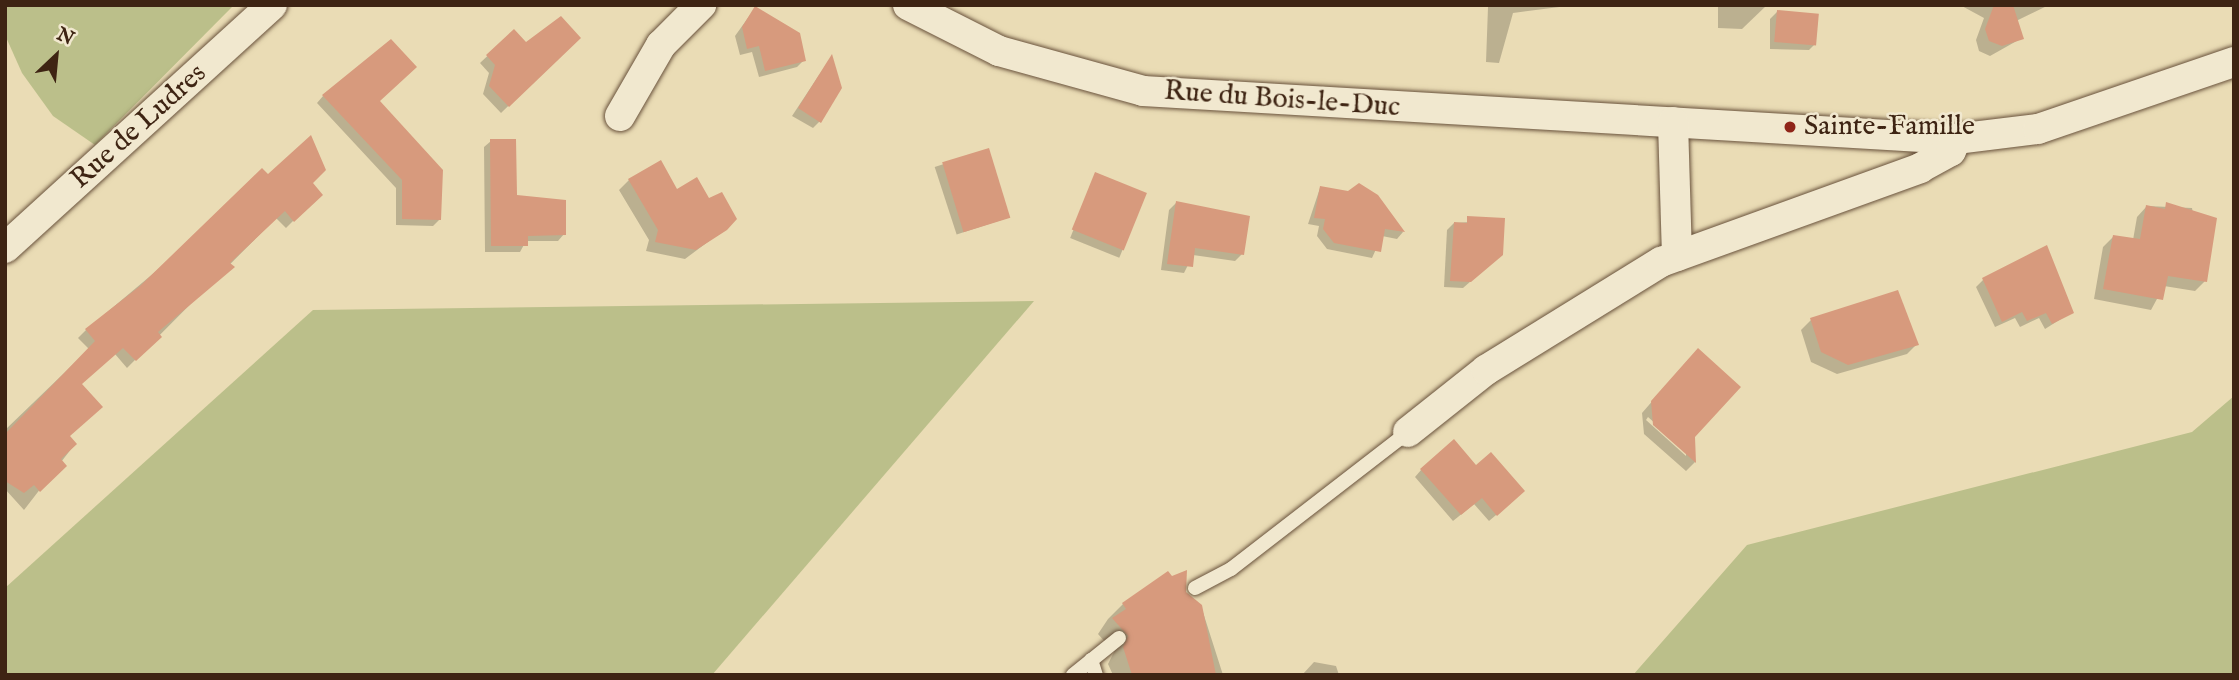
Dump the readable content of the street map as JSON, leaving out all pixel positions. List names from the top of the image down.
{
  "streets": {
    "street": ["Rue du Bois-le-Duc", "Rue de Ludres"]
  },
  "places": ["Sainte-Famille"],
  "north": "top right"
}
